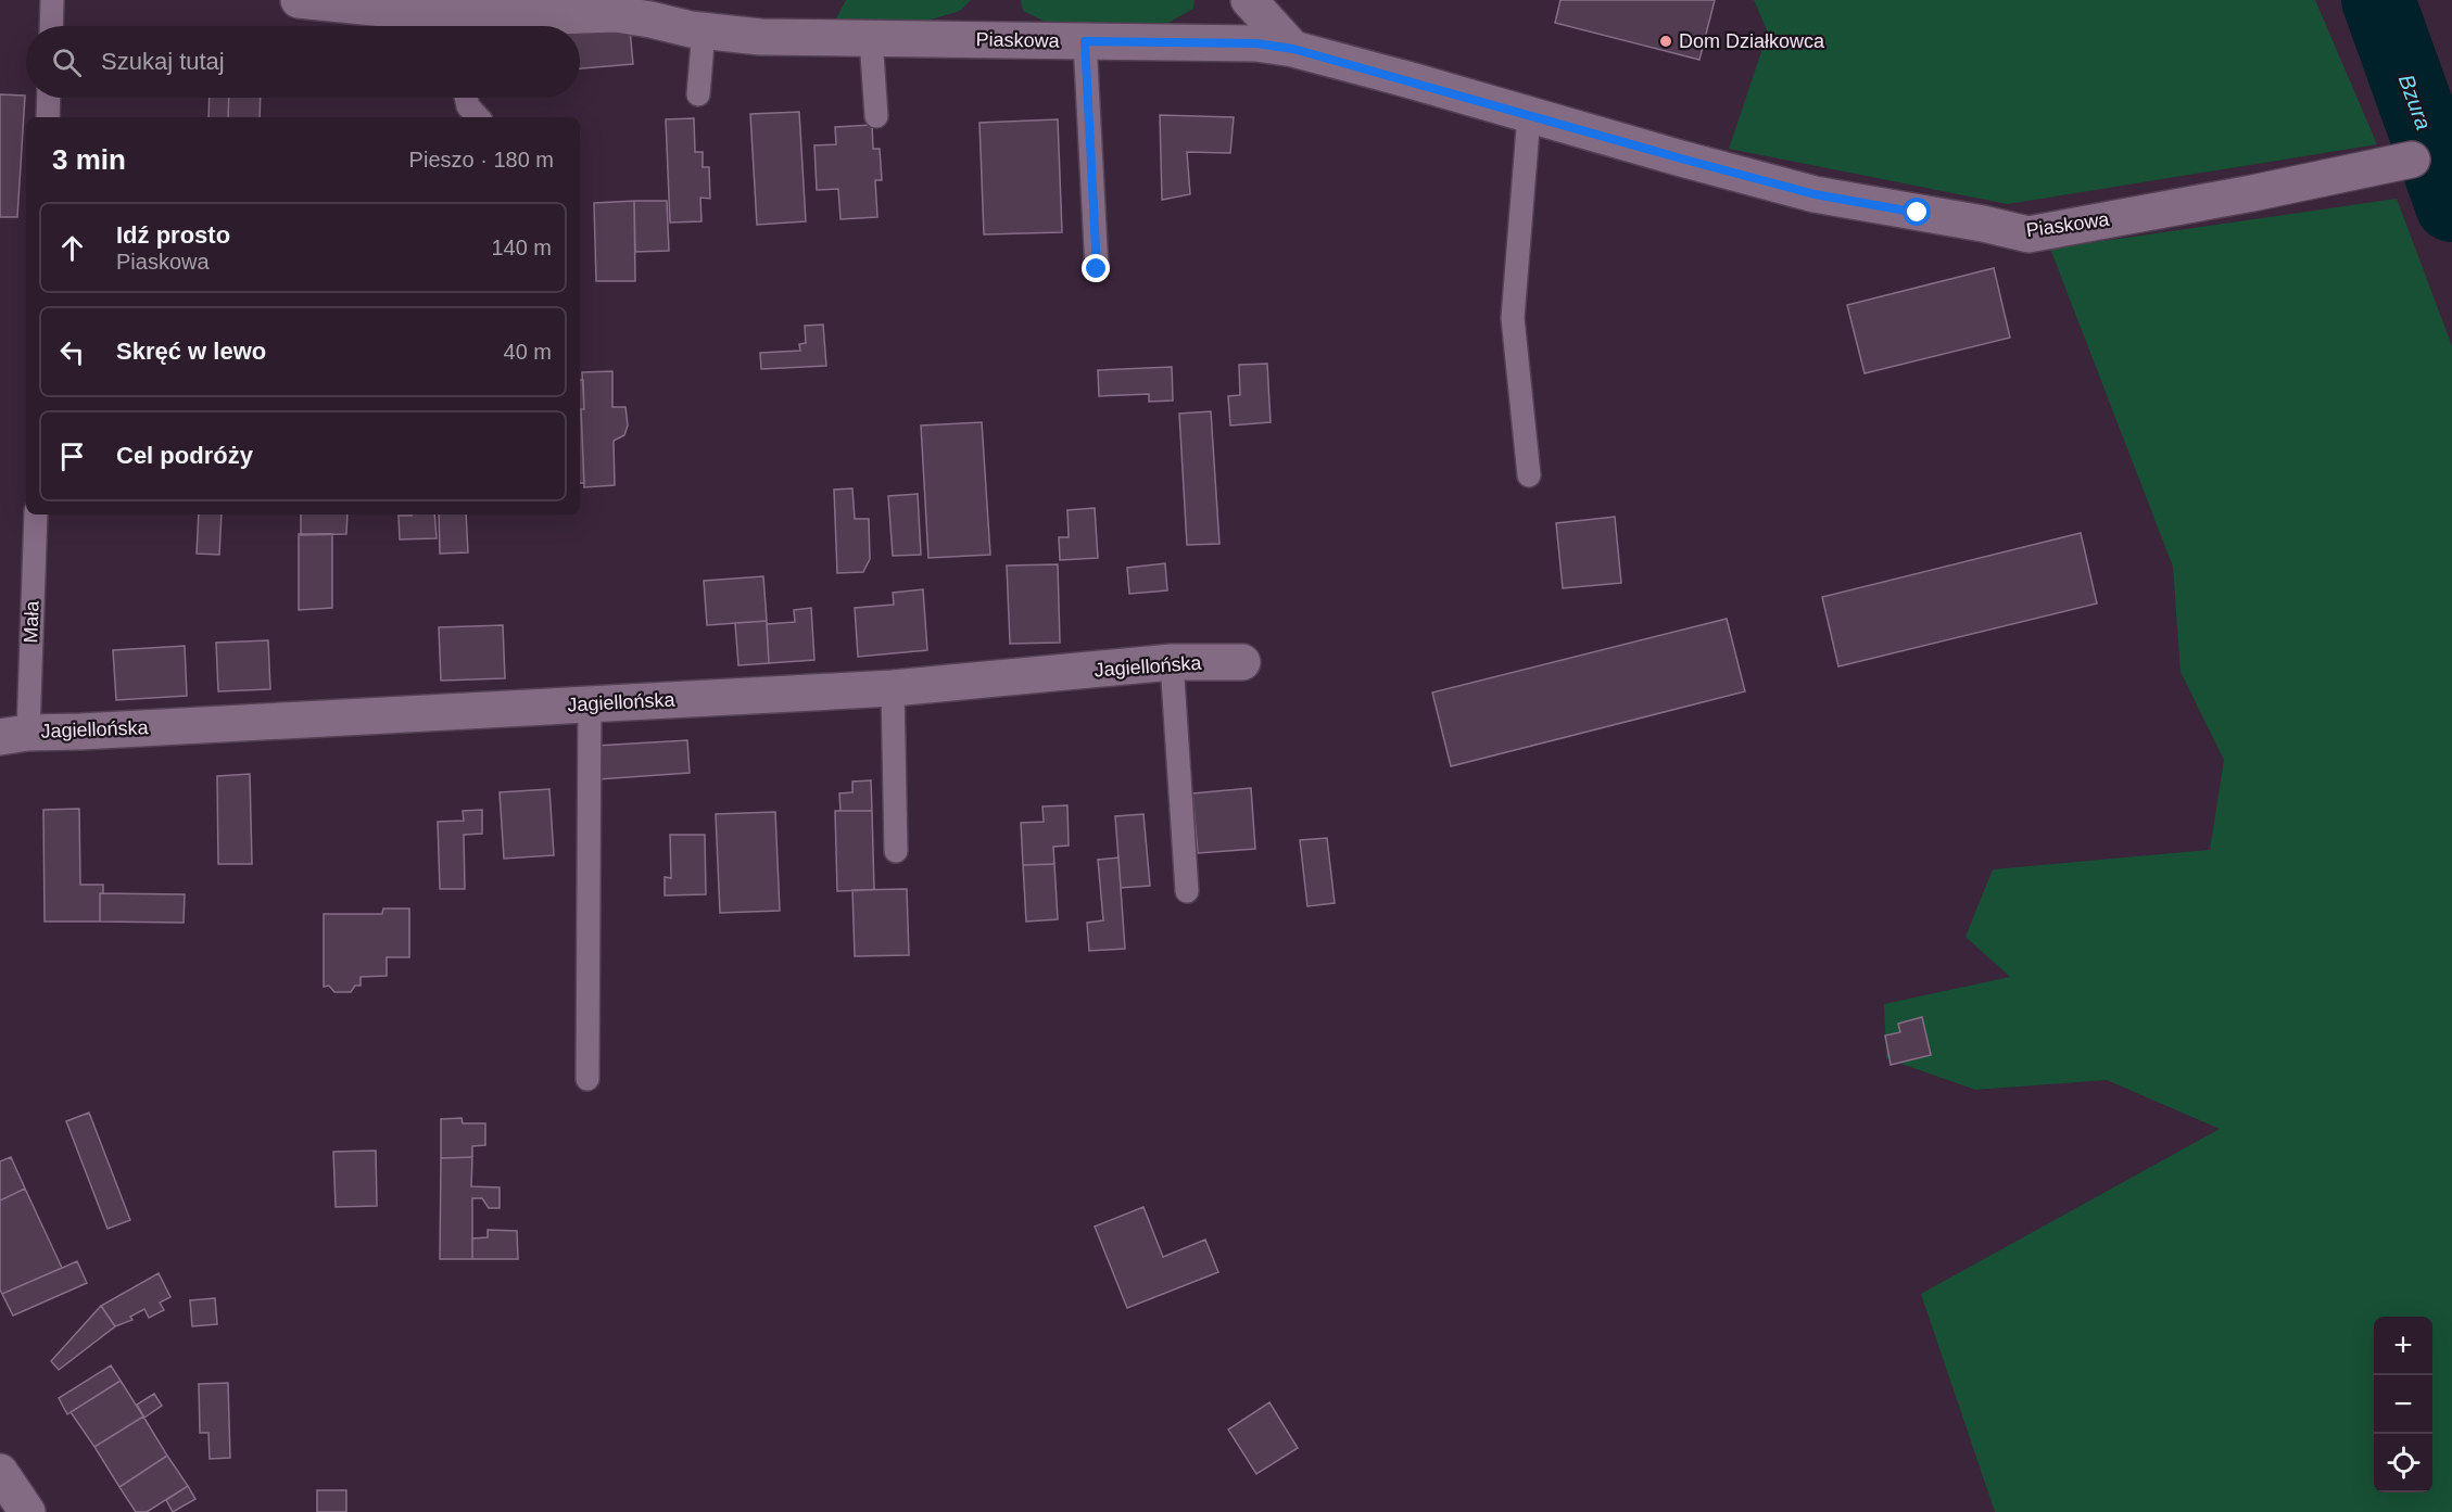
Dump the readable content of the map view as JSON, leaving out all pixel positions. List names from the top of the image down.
{
  "streets": {
    "street": ["Piaskowa", "Jagiellońska"],
    "lane": ["Mała"]
  },
  "crossings": [
    ["Mała", "Jagiellońska"]
  ],
  "water": ["Bzura"],
  "places": ["Dom Działkowca"],
  "page": {
    "search": "Szukaj tutaj",
    "heading": ["3 min", "Pieszo · 180 m"],
    "list": [
      ["Idź prosto", "Piaskowa", "140 m"],
      ["Skręć w lewo", "40 m"],
      "Cel podróży"
    ],
    "map_buttons": ["+", "−"]
  }
}
